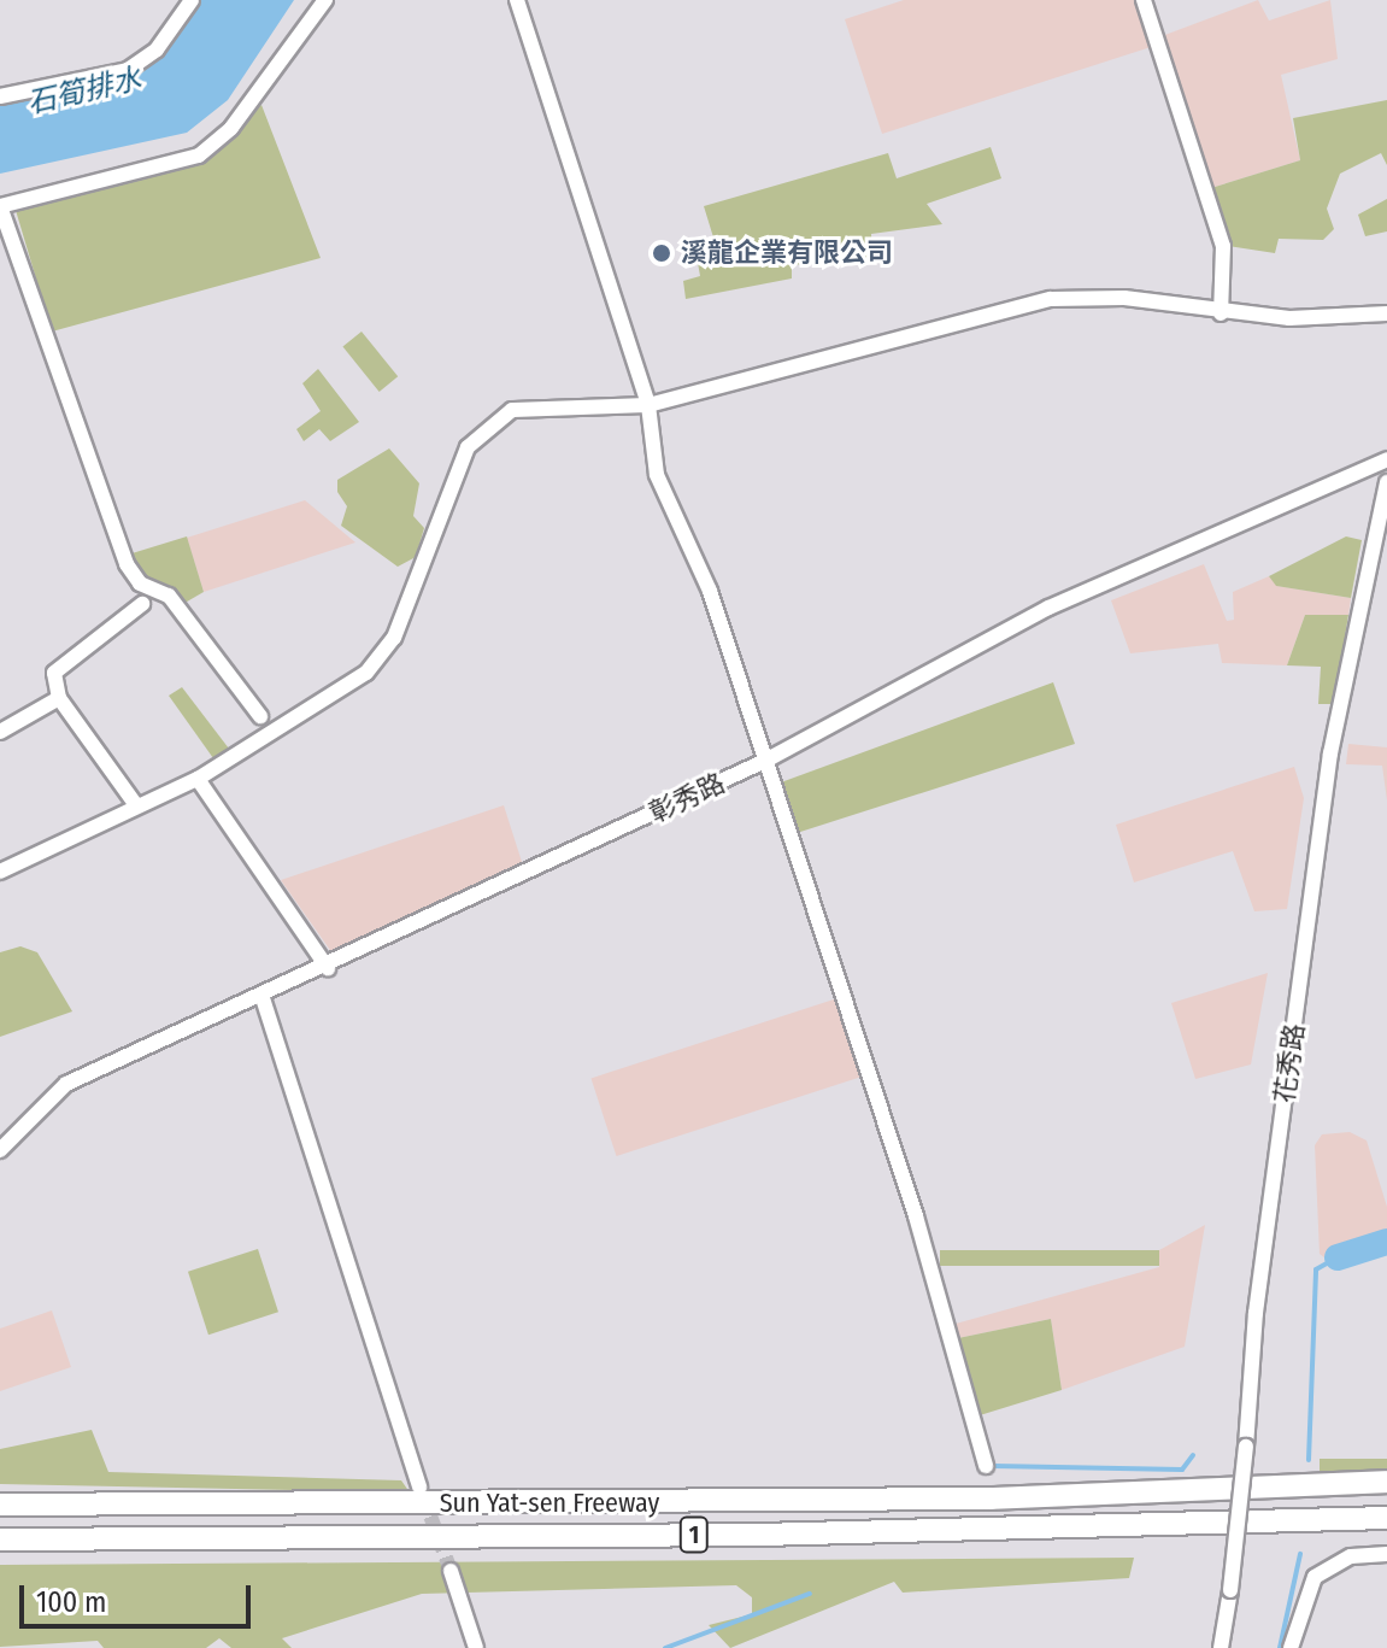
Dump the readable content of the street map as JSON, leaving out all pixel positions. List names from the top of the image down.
{
  "streets": {
    "highway": ["Sun Yat-sen Freeway", "1"],
    "street": ["彰秀路", "花秀路"]
  },
  "water": ["石筍排水"],
  "places": ["溪龍企業有限公司"],
  "scale_bar": "100 m"
}
